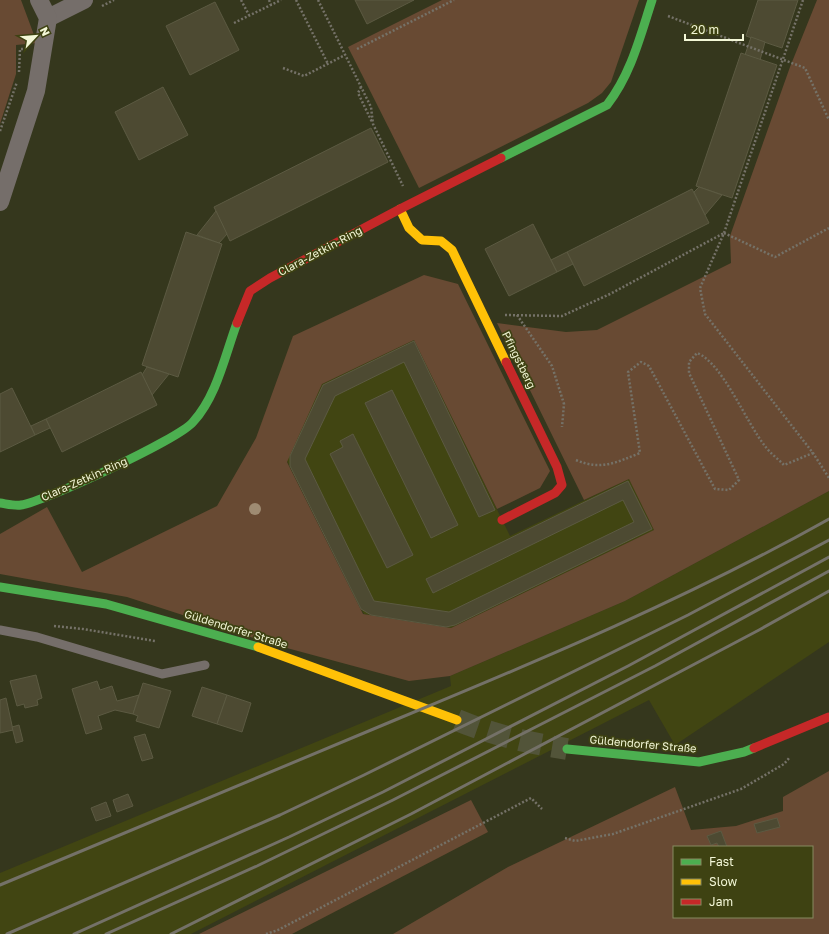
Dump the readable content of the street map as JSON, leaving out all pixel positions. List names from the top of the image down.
{
  "streets": {
    "street": ["Clara-Zetkin-Ring", "Pfingstberg", "Güldendorfer Straße"]
  },
  "crossings": [
    ["Clara-Zetkin-Ring", "Pfingstberg"]
  ],
  "legend": ["Fast", "Slow", "Jam"],
  "scale_bar": "20 m",
  "north": "top right"
}
